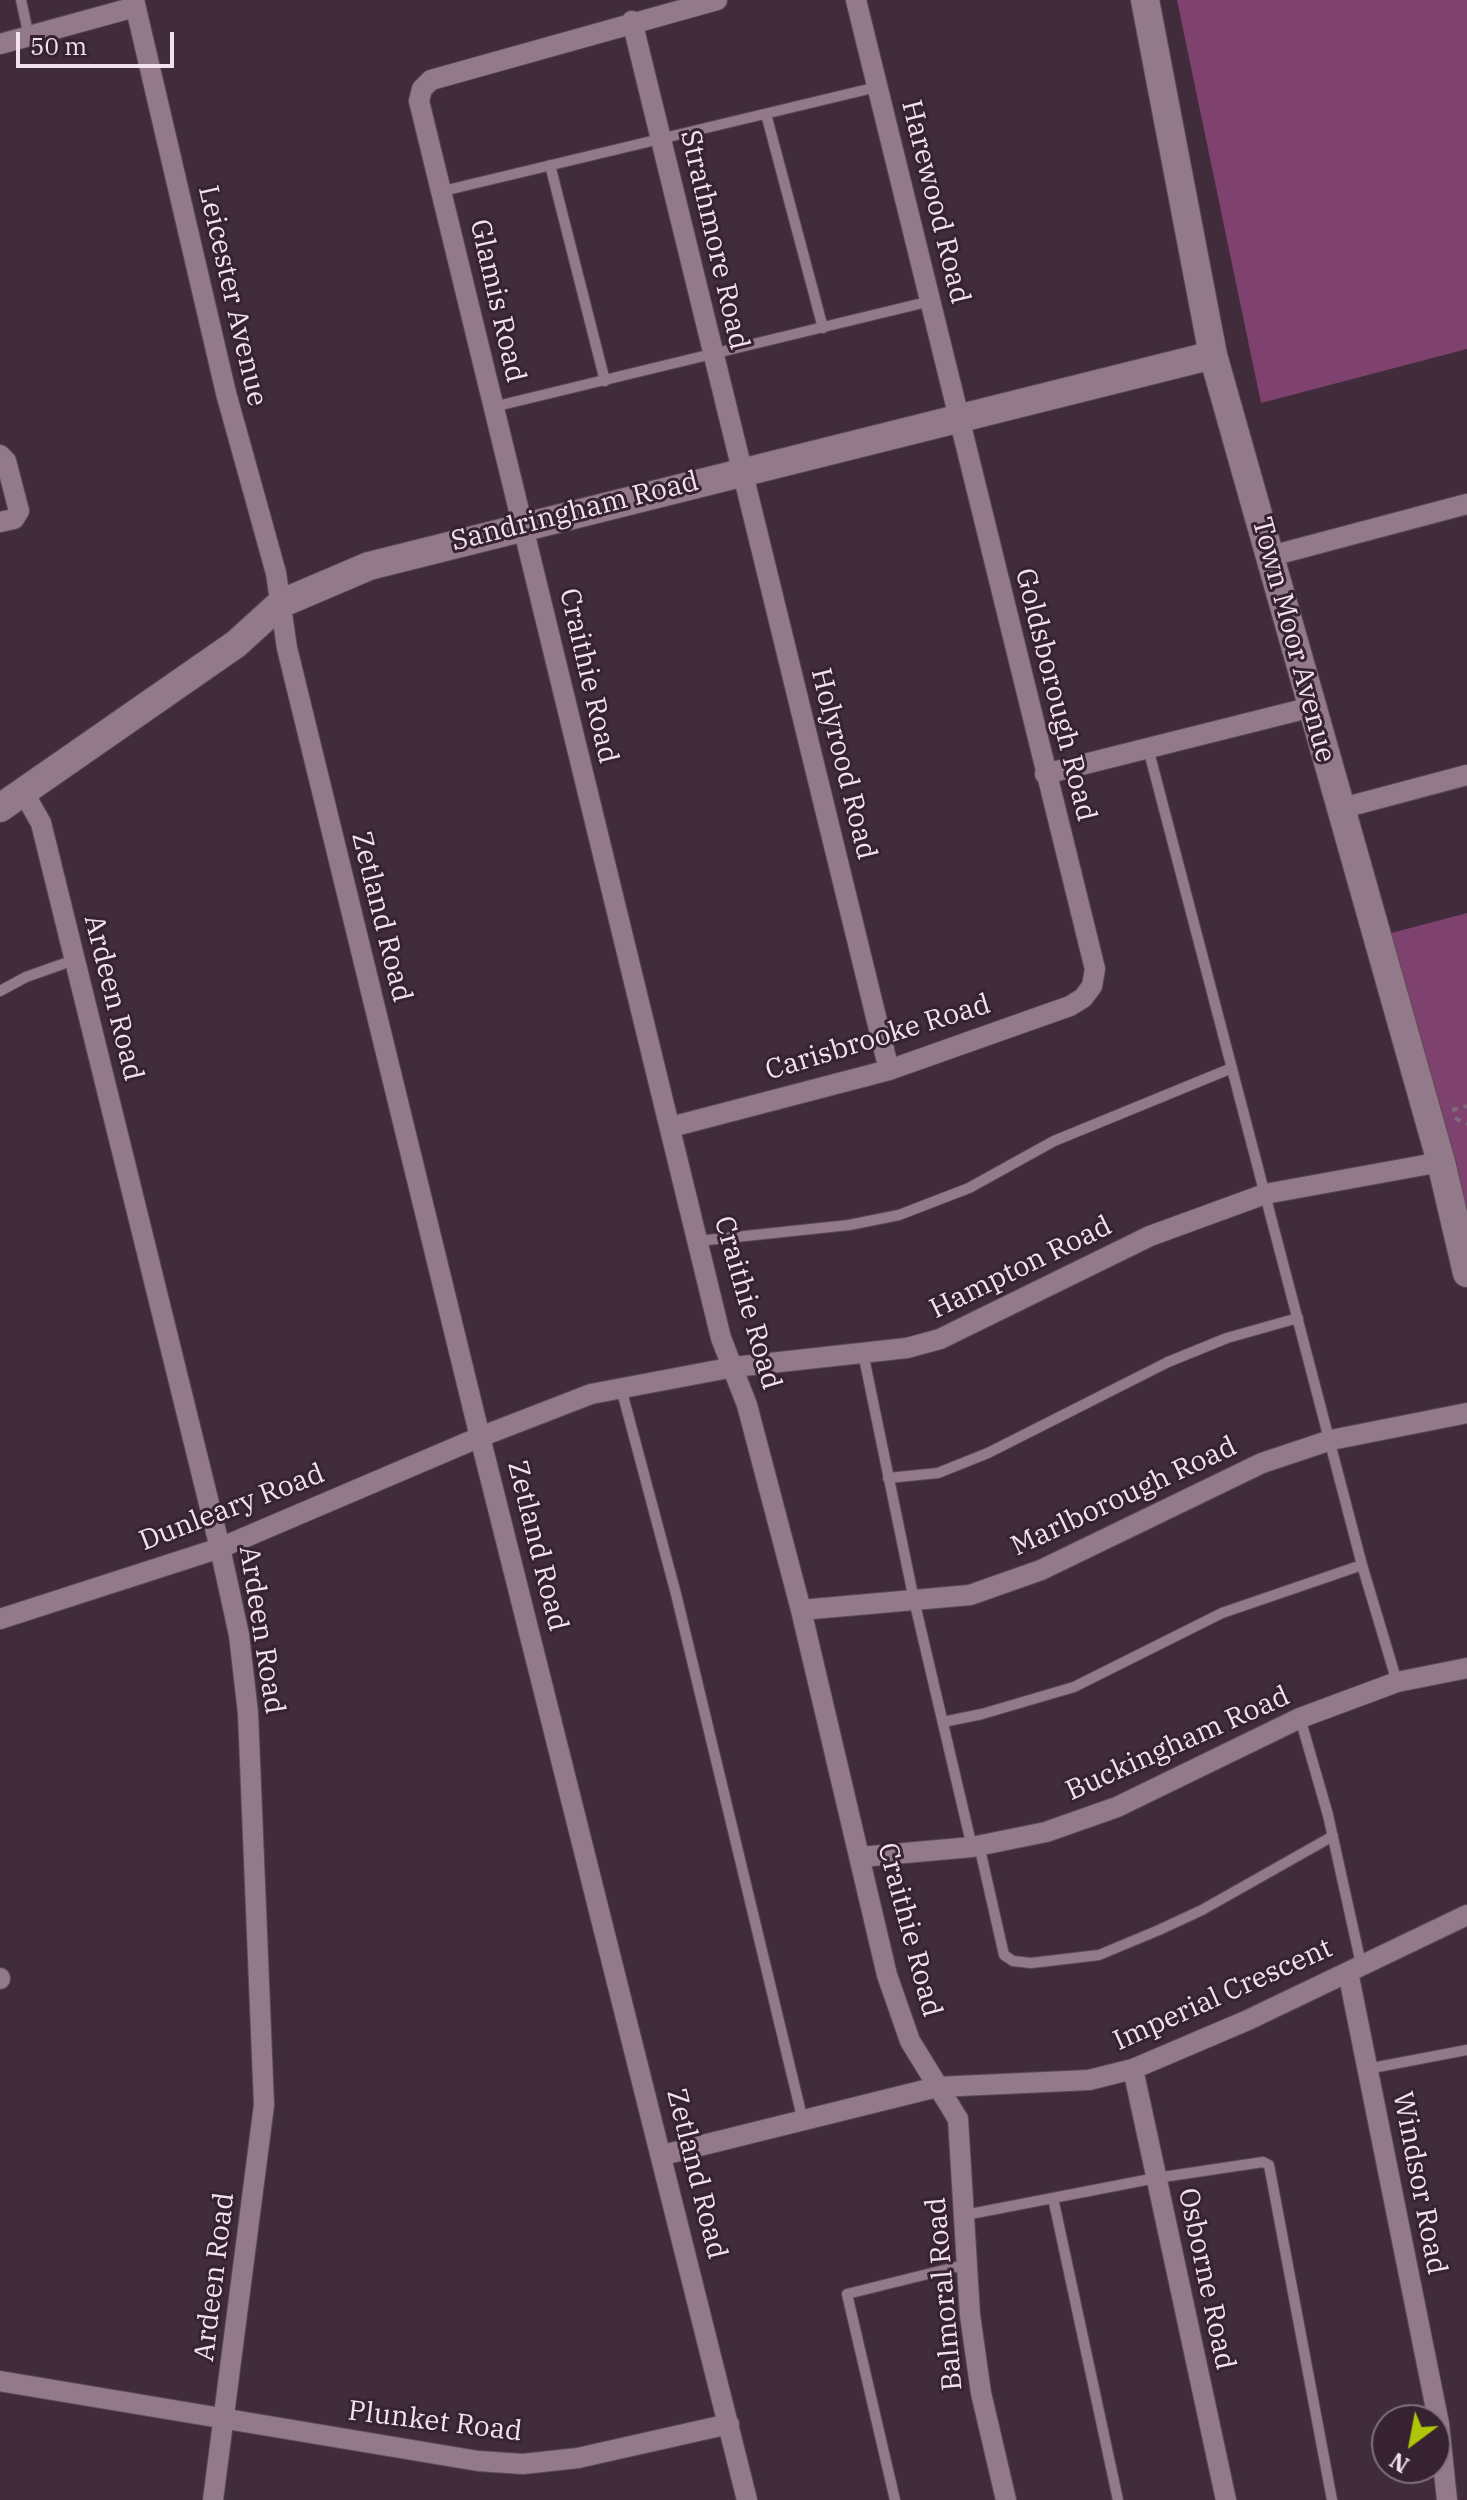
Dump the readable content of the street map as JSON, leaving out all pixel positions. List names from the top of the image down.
{
  "streets": {
    "street": [
      "Harewood Road",
      "Strathmore Road",
      "Leicester Avenue",
      "Glamis Road",
      "Sandringham Road",
      "Town Moor Avenue",
      "Craithie Road",
      "Goldsborough Road",
      "Holyrood Road",
      "Zetland Road",
      "Ardeen Road",
      "Carisbrooke Road",
      "Hampton Road",
      "Marlborough Road",
      "Dunleary Road",
      "Buckingham Road",
      "Imperial Crescent",
      "Windsor Road",
      "Osborne Road",
      "Balmoral Road",
      "Plunket Road"
    ]
  },
  "crossings": [
    ["Harewood Road", "Sandringham Road"],
    ["Harewood Road", "Goldsborough Road"],
    ["Strathmore Road", "Glamis Road"],
    ["Strathmore Road", "Sandringham Road"],
    ["Strathmore Road", "Holyrood Road"],
    ["Leicester Avenue", "Sandringham Road"],
    ["Leicester Avenue", "Zetland Road"],
    ["Glamis Road", "Sandringham Road"],
    ["Glamis Road", "Craithie Road"],
    ["Sandringham Road", "Town Moor Avenue"],
    ["Sandringham Road", "Craithie Road"],
    ["Sandringham Road", "Goldsborough Road"],
    ["Sandringham Road", "Holyrood Road"],
    ["Sandringham Road", "Zetland Road"],
    ["Sandringham Road", "Ardeen Road"],
    ["Town Moor Avenue", "Hampton Road"],
    ["Craithie Road", "Carisbrooke Road"],
    ["Craithie Road", "Hampton Road"],
    ["Craithie Road", "Marlborough Road"],
    ["Craithie Road", "Buckingham Road"],
    ["Craithie Road", "Imperial Crescent"],
    ["Craithie Road", "Balmoral Road"],
    ["Goldsborough Road", "Carisbrooke Road"],
    ["Holyrood Road", "Carisbrooke Road"],
    ["Zetland Road", "Hampton Road"],
    ["Zetland Road", "Dunleary Road"],
    ["Zetland Road", "Imperial Crescent"],
    ["Zetland Road", "Plunket Road"],
    ["Ardeen Road", "Dunleary Road"],
    ["Ardeen Road", "Plunket Road"],
    ["Hampton Road", "Dunleary Road"],
    ["Imperial Crescent", "Windsor Road"],
    ["Imperial Crescent", "Osborne Road"],
    ["Imperial Crescent", "Balmoral Road"]
  ],
  "scale_bar": "50 m",
  "north": "bottom left"
}
